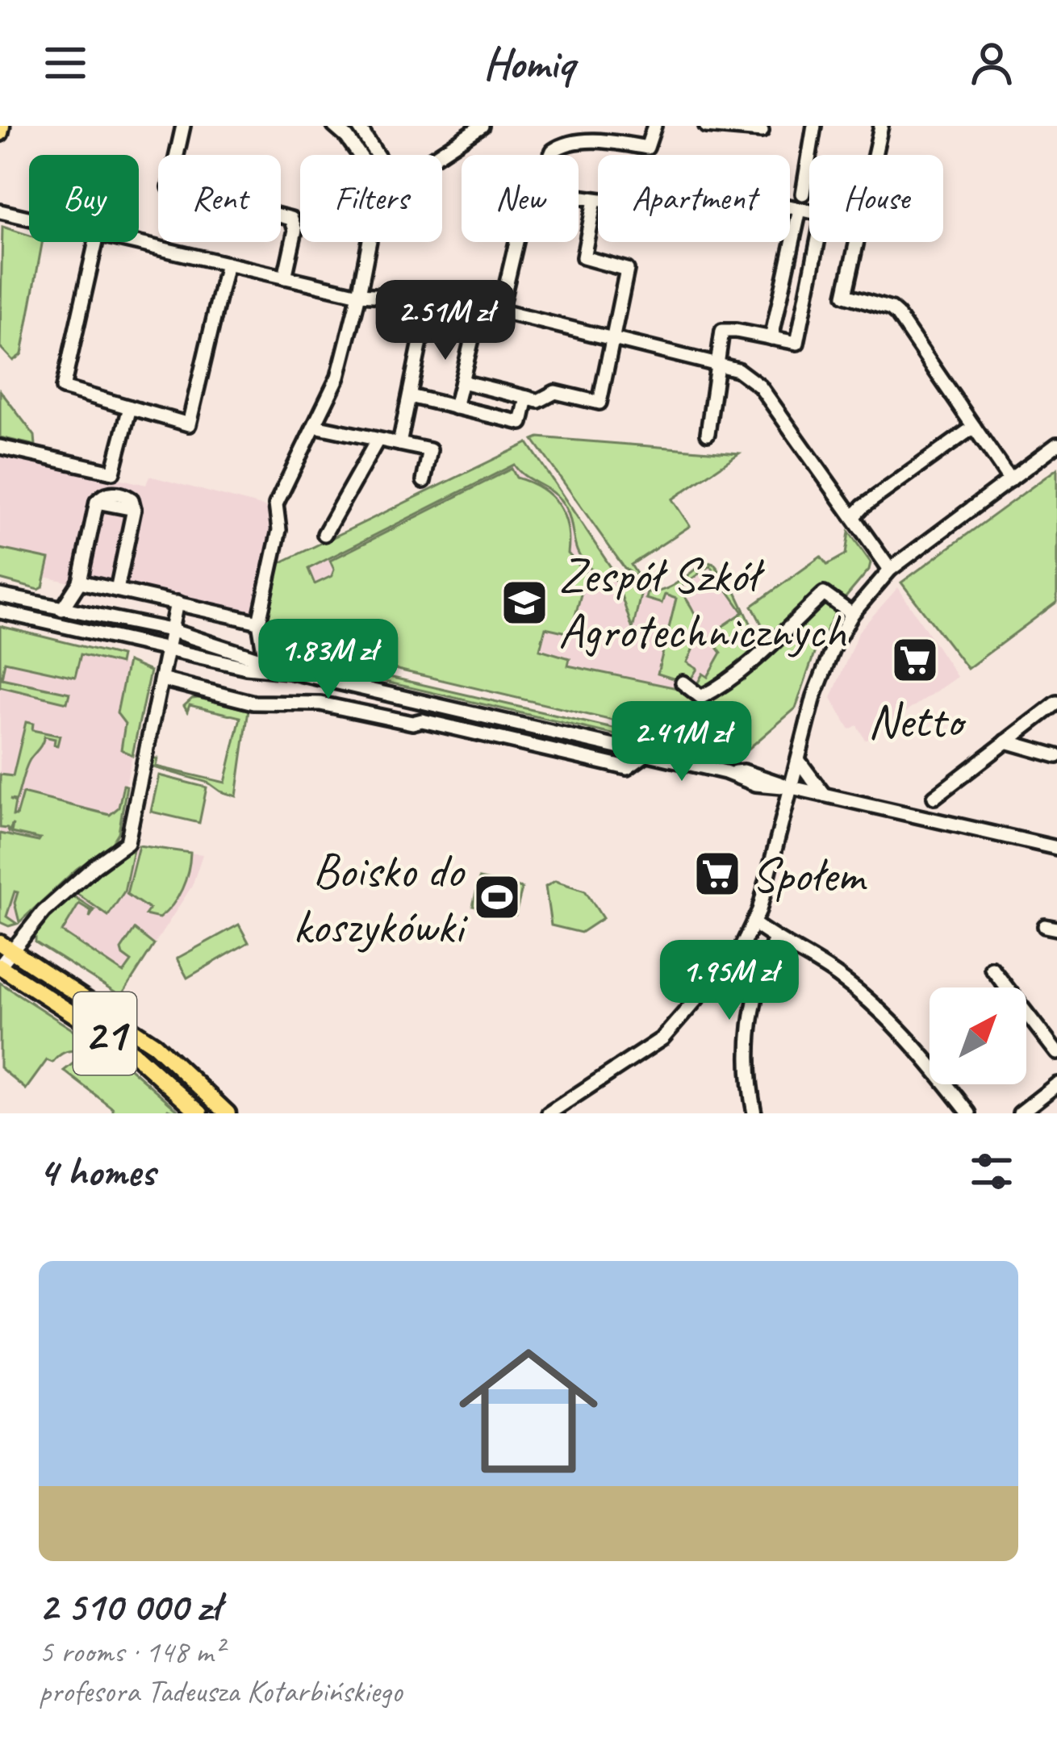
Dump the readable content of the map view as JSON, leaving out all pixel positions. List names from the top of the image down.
{
  "streets": {
    "main road": ["21"]
  },
  "places": {
    "school or university": ["Zespół Szkół Agrotechnicznych"],
    "supermarket": ["Netto", "Społem"],
    "sports": ["Boisko do koszykówki"]
  },
  "north": "top right",
  "page": {
    "header": "Homiq",
    "chip": [
      "Buy",
      "Rent",
      "Filters",
      "New",
      "Apartment",
      "House"
    ],
    "price": [
      "2.51M zł",
      "1.83M zł",
      "2.41M zł",
      "1.95M zł"
    ],
    "heading": "4 homes",
    "list": [
      {
        "name": "2 510 000 zł",
        "note": "5 rooms · 148 m² · profesora Tadeusza Kotarbińskiego"
      }
    ]
  }
}
